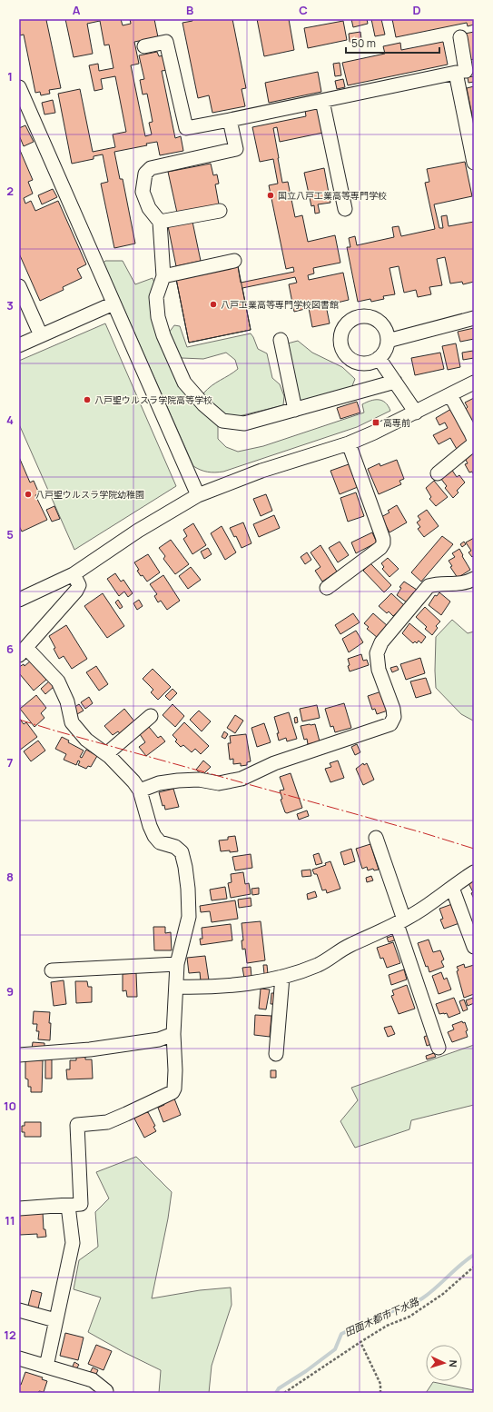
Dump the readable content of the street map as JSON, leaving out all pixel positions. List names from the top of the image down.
{
  "water": ["田面木都市下水路"],
  "places": {
    "other": [
      "国立八戸工業高等専門学校",
      "八戸工業高等専門学校図書館",
      "八戸聖ウルスラ学院高等学校",
      "八戸聖ウルスラ学院幼稚園"
    ],
    "transit": ["高専前"]
  },
  "scale_bar": "50 m",
  "north": "right",
  "grid": {
    "columns": [
      "A",
      "B",
      "C",
      "D"
    ],
    "rows": [
      "1",
      "2",
      "3",
      "4",
      "5",
      "6",
      "7",
      "8",
      "9",
      "10",
      "11",
      "12"
    ]
  }
}
